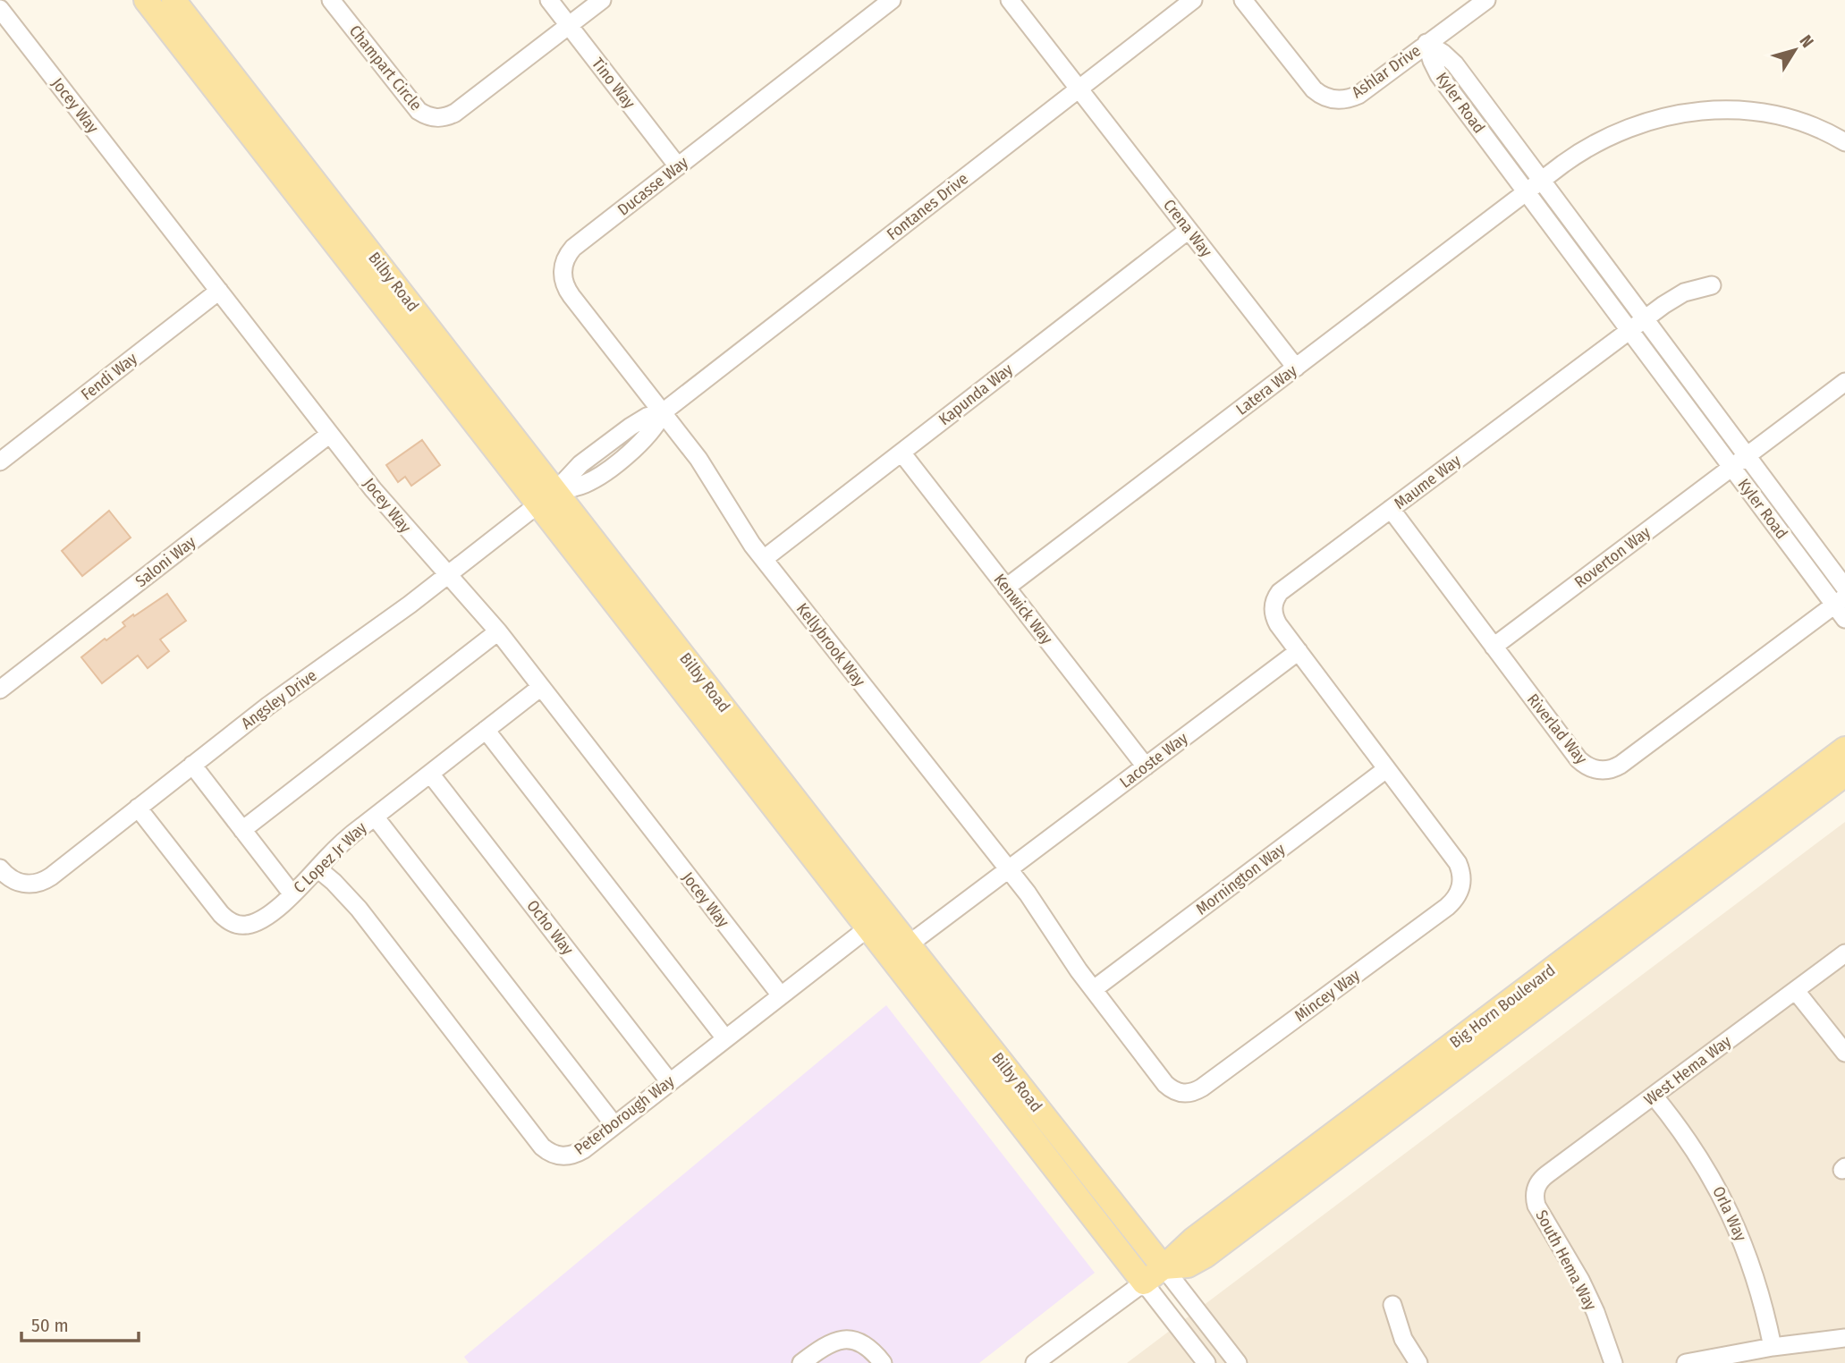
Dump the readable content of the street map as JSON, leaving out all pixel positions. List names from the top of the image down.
{
  "streets": {
    "main road": ["Bilby Road", "Big Horn Boulevard"],
    "street": [
      "Champart Circle",
      "Ashlar Drive",
      "Tino Way",
      "Kyler Road",
      "Jocey Way",
      "Ducasse Way",
      "Fontanes Drive",
      "Crena Way",
      "Fendi Way",
      "Latera Way",
      "Kapunda Way",
      "Maume Way",
      "Roverton Way",
      "Saloni Way",
      "Kenwick Way",
      "Kellybrook Way",
      "Angsley Drive",
      "Riverlad Way",
      "Lacoste Way",
      "C Lopez Jr Way",
      "Mornington Way",
      "Ocho Way",
      "Mincey Way",
      "West Hema Way",
      "Peterborough Way",
      "Orla Way",
      "South Hema Way"
    ]
  },
  "crossings": [
    ["Champart Circle", "Tino Way"],
    ["Ashlar Drive", "Kyler Road"],
    ["Tino Way", "Ducasse Way"],
    ["Kyler Road", "Latera Way"],
    ["Kyler Road", "Maume Way"],
    ["Kyler Road", "Roverton Way"],
    ["Kyler Road", "Riverlad Way"],
    ["Jocey Way", "Fendi Way"],
    ["Jocey Way", "Saloni Way"],
    ["Jocey Way", "Angsley Drive"],
    ["Jocey Way", "C Lopez Jr Way"],
    ["Jocey Way", "Peterborough Way"],
    ["Ducasse Way", "Fontanes Drive"],
    ["Ducasse Way", "Kellybrook Way"],
    ["Fontanes Drive", "Crena Way"],
    ["Fontanes Drive", "Bilby Road"],
    ["Fontanes Drive", "Kellybrook Way"],
    ["Fontanes Drive", "Angsley Drive"],
    ["Crena Way", "Latera Way"],
    ["Crena Way", "Kapunda Way"],
    ["Bilby Road", "Angsley Drive"],
    ["Bilby Road", "Lacoste Way"],
    ["Bilby Road", "Big Horn Boulevard"],
    ["Bilby Road", "Peterborough Way"],
    ["Latera Way", "Kenwick Way"],
    ["Kapunda Way", "Kenwick Way"],
    ["Kapunda Way", "Kellybrook Way"],
    ["Maume Way", "Riverlad Way"],
    ["Maume Way", "Lacoste Way"],
    ["Maume Way", "Mincey Way"],
    ["Roverton Way", "Riverlad Way"],
    ["Kenwick Way", "Lacoste Way"],
    ["Kellybrook Way", "Lacoste Way"],
    ["Kellybrook Way", "Mincey Way"],
    ["Angsley Drive", "C Lopez Jr Way"],
    ["Lacoste Way", "Mincey Way"],
    ["C Lopez Jr Way", "Ocho Way"],
    ["C Lopez Jr Way", "Peterborough Way"],
    ["Mornington Way", "Mincey Way"],
    ["Ocho Way", "Peterborough Way"],
    ["West Hema Way", "Orla Way"],
    ["West Hema Way", "South Hema Way"]
  ],
  "scale_bar": "50 m",
  "north": "top right"
}
